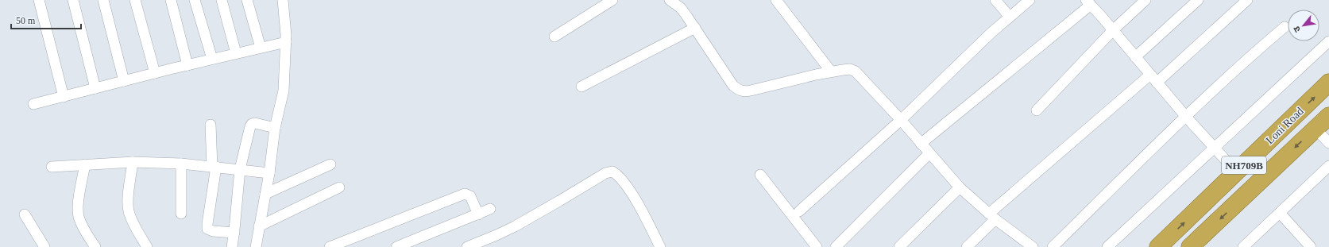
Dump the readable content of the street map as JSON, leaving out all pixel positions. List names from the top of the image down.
{
  "streets": {
    "highway": ["Loni Road", "NH709B"]
  },
  "scale_bar": "50 m",
  "north": "bottom left"
}
